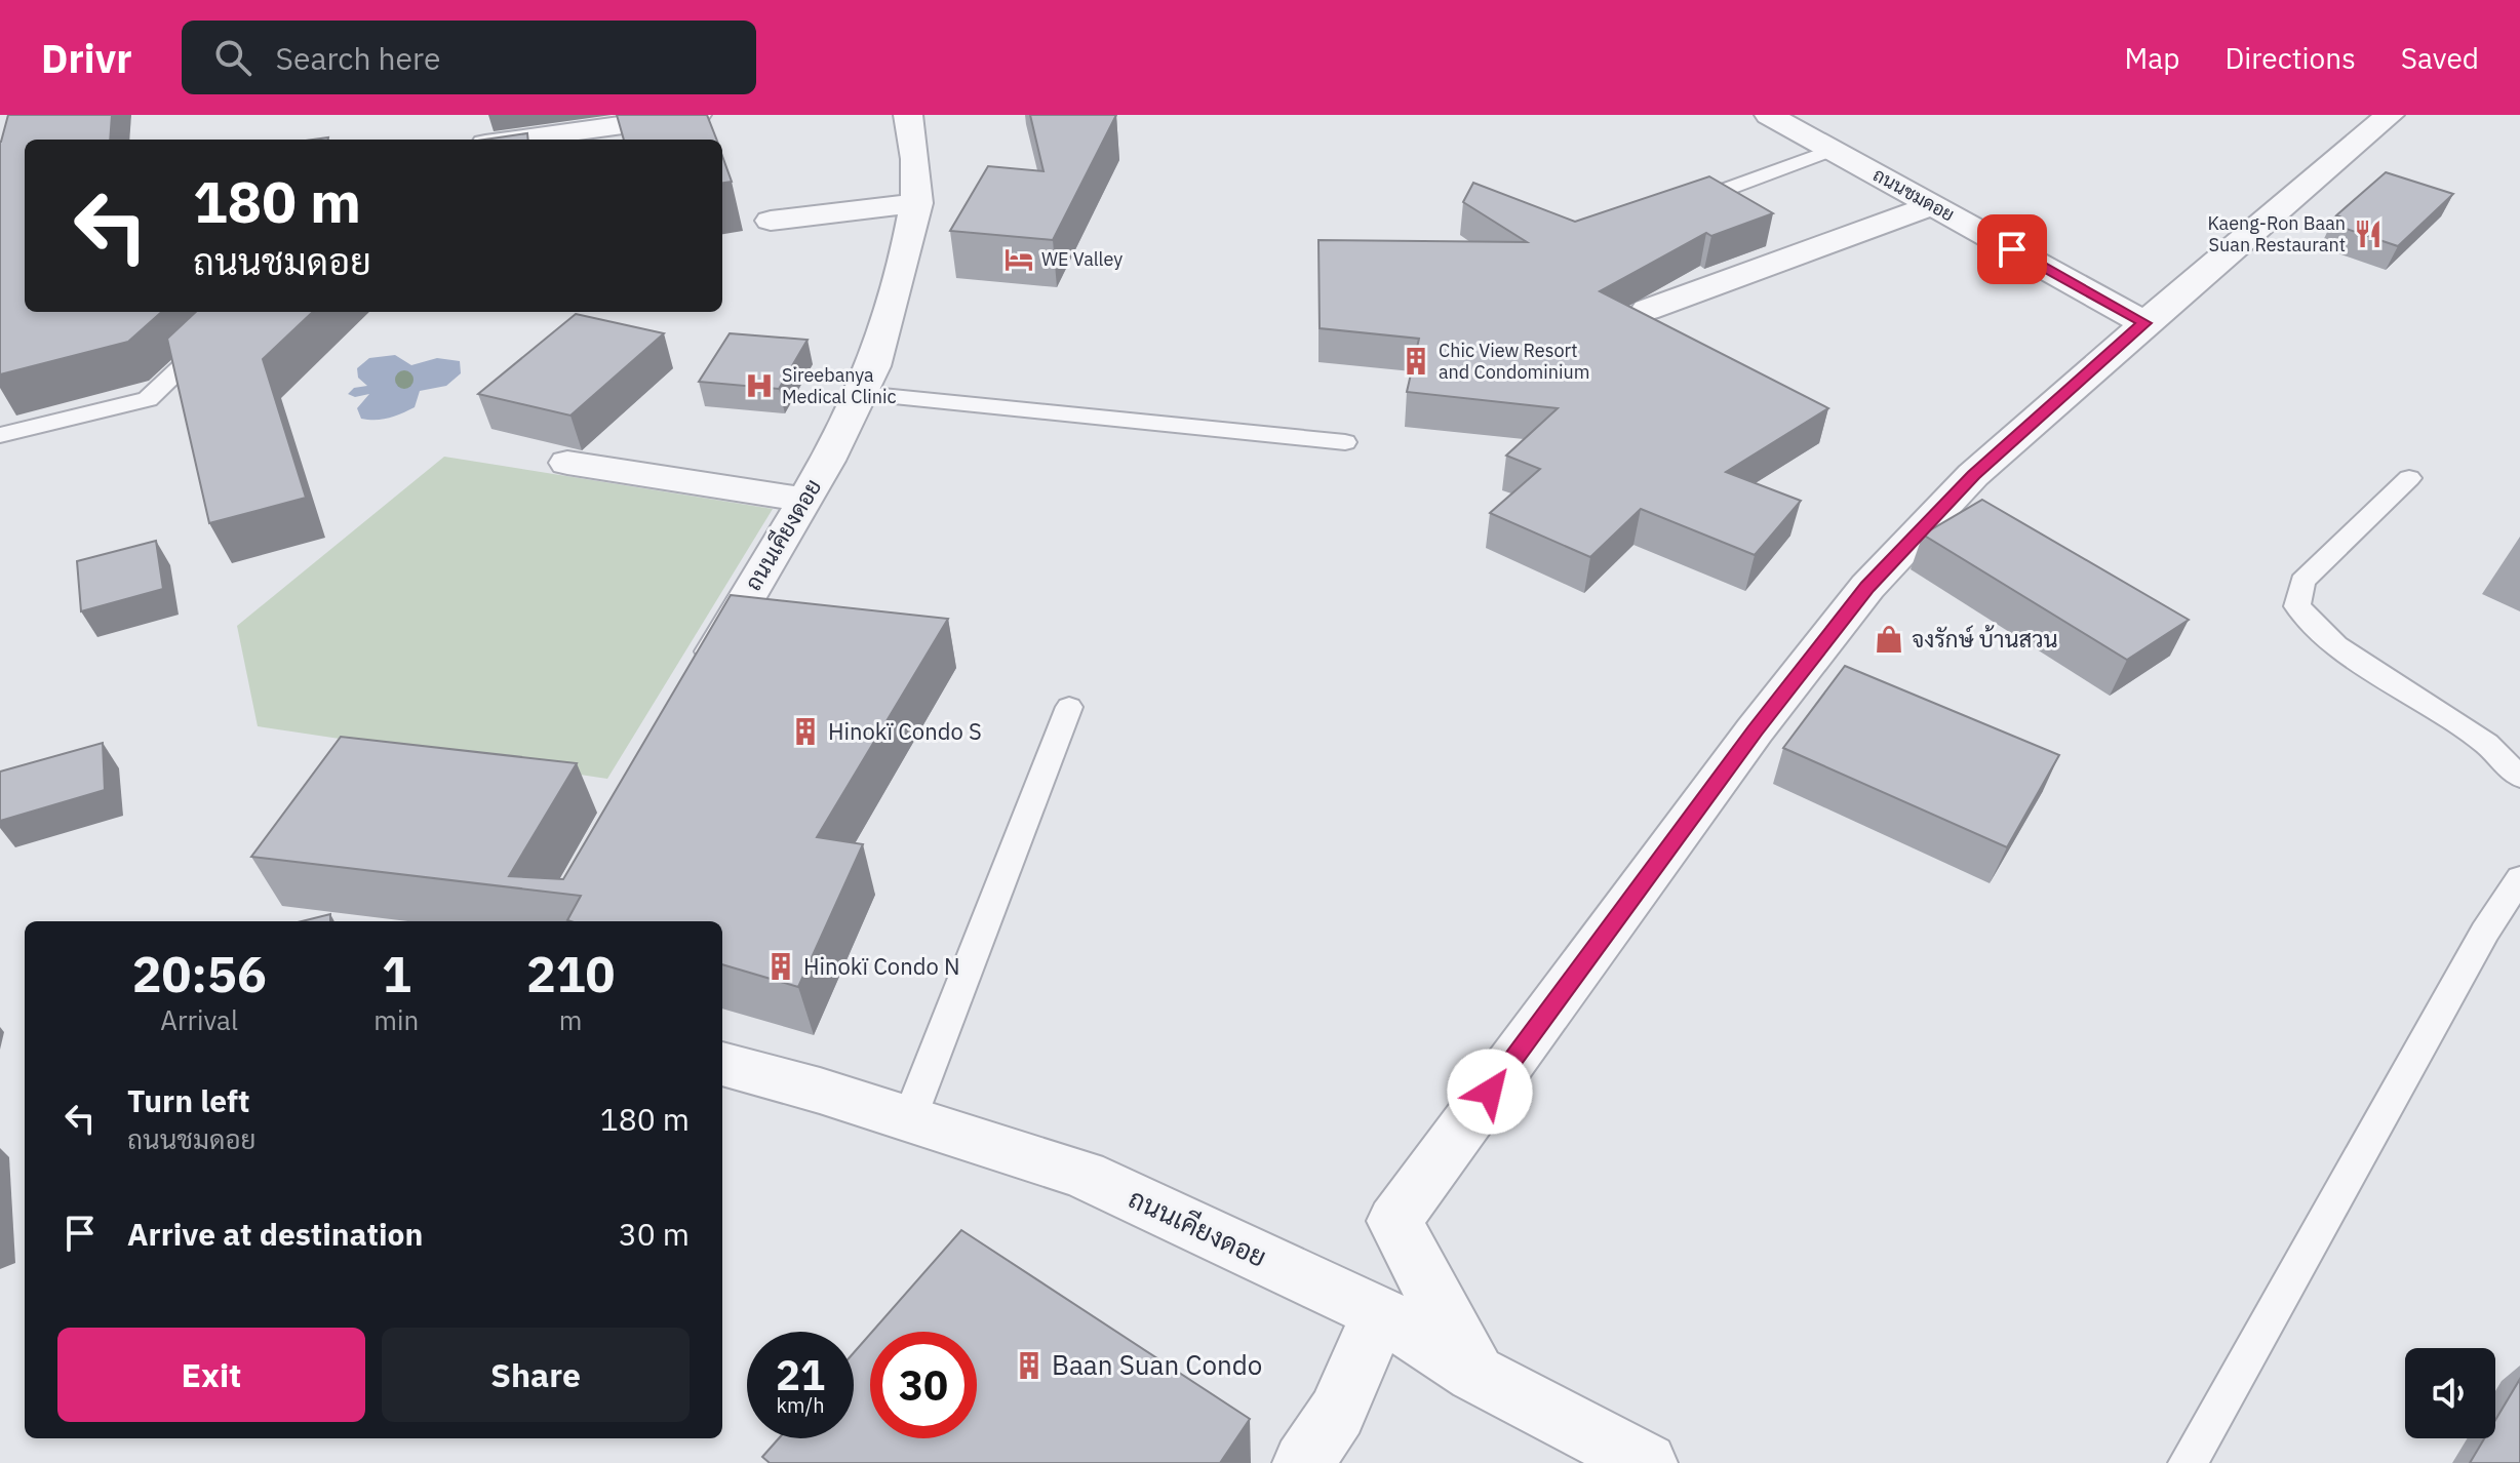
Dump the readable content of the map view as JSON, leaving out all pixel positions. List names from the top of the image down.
{
  "streets": {
    "street": ["ถนนชมดอย", "ถนนเคียงดอย"]
  },
  "places": {
    "restaurant": ["Kaeng-Ron Baan Suan Restaurant"],
    "hotel": ["WE Valley"],
    "building": [
      "Chic View Resort and Condominium",
      "Hinokï Condo S",
      "Hinokï Condo N",
      "Baan Suan Condo"
    ],
    "hospital": ["Sireebanya Medical Clinic"],
    "shop": ["จงรักษ์ บ้านสวน"]
  },
  "page": {
    "header": "Drivr",
    "search": "Search here",
    "nav": ["Map", "Directions", "Saved"],
    "turn": ["180 m", "ถนนชมดอย"],
    "eta": [
      "20:56",
      "Arrival",
      "1",
      "min",
      "210",
      "m"
    ],
    "list": [
      {
        "name": "Turn left",
        "note": "ถนนชมดอย",
        "value": "180 m"
      },
      {
        "name": "Arrive at destination",
        "value": "30 m"
      }
    ],
    "buttons": ["Exit", "Share"],
    "speed": "21 km/h",
    "limit": "30"
  }
}
